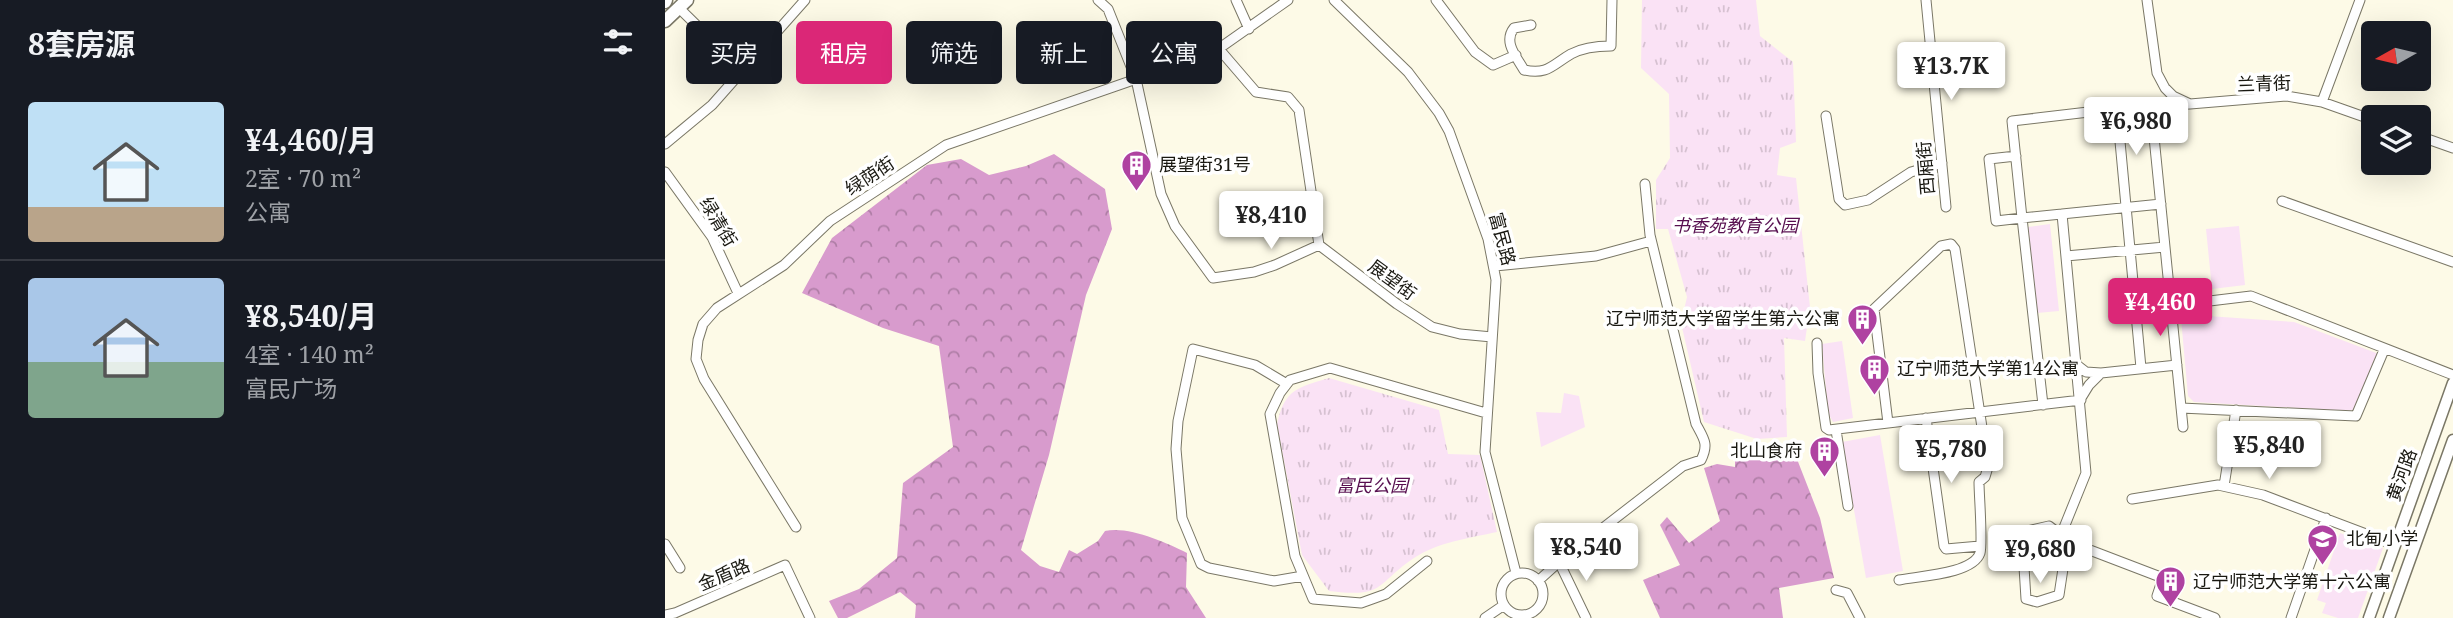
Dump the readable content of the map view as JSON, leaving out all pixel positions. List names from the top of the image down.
{
  "streets": {
    "main road": ["黄河路"],
    "street": [
      "兰青街",
      "西厢街",
      "绿荫街",
      "绿清街",
      "富民路",
      "展望街",
      "金盾路"
    ]
  },
  "crossings": [
    ["绿荫街", "绿清街"],
    ["富民路", "展望街"]
  ],
  "parks": ["书香苑教育公园", "富民公园"],
  "places": {
    "building": [
      "展望街31号",
      "辽宁师范大学留学生第六公寓",
      "辽宁师范大学第14公寓",
      "北山食府",
      "辽宁师范大学第十六公寓"
    ],
    "school or university": ["北甸小学"]
  },
  "north": "left",
  "page": {
    "heading": "8套房源",
    "chip": [
      "买房",
      "租房",
      "筛选",
      "新上",
      "公寓"
    ],
    "price": [
      "¥13.7K",
      "¥6,980",
      "¥8,410",
      "¥4,460",
      "¥5,840",
      "¥5,780",
      "¥8,540",
      "¥9,680"
    ],
    "list": [
      {
        "name": "¥4,460/月",
        "note": "2室 · 70 m² · 公寓"
      },
      {
        "name": "¥8,540/月",
        "note": "4室 · 140 m² · 富民广场"
      }
    ]
  }
}
